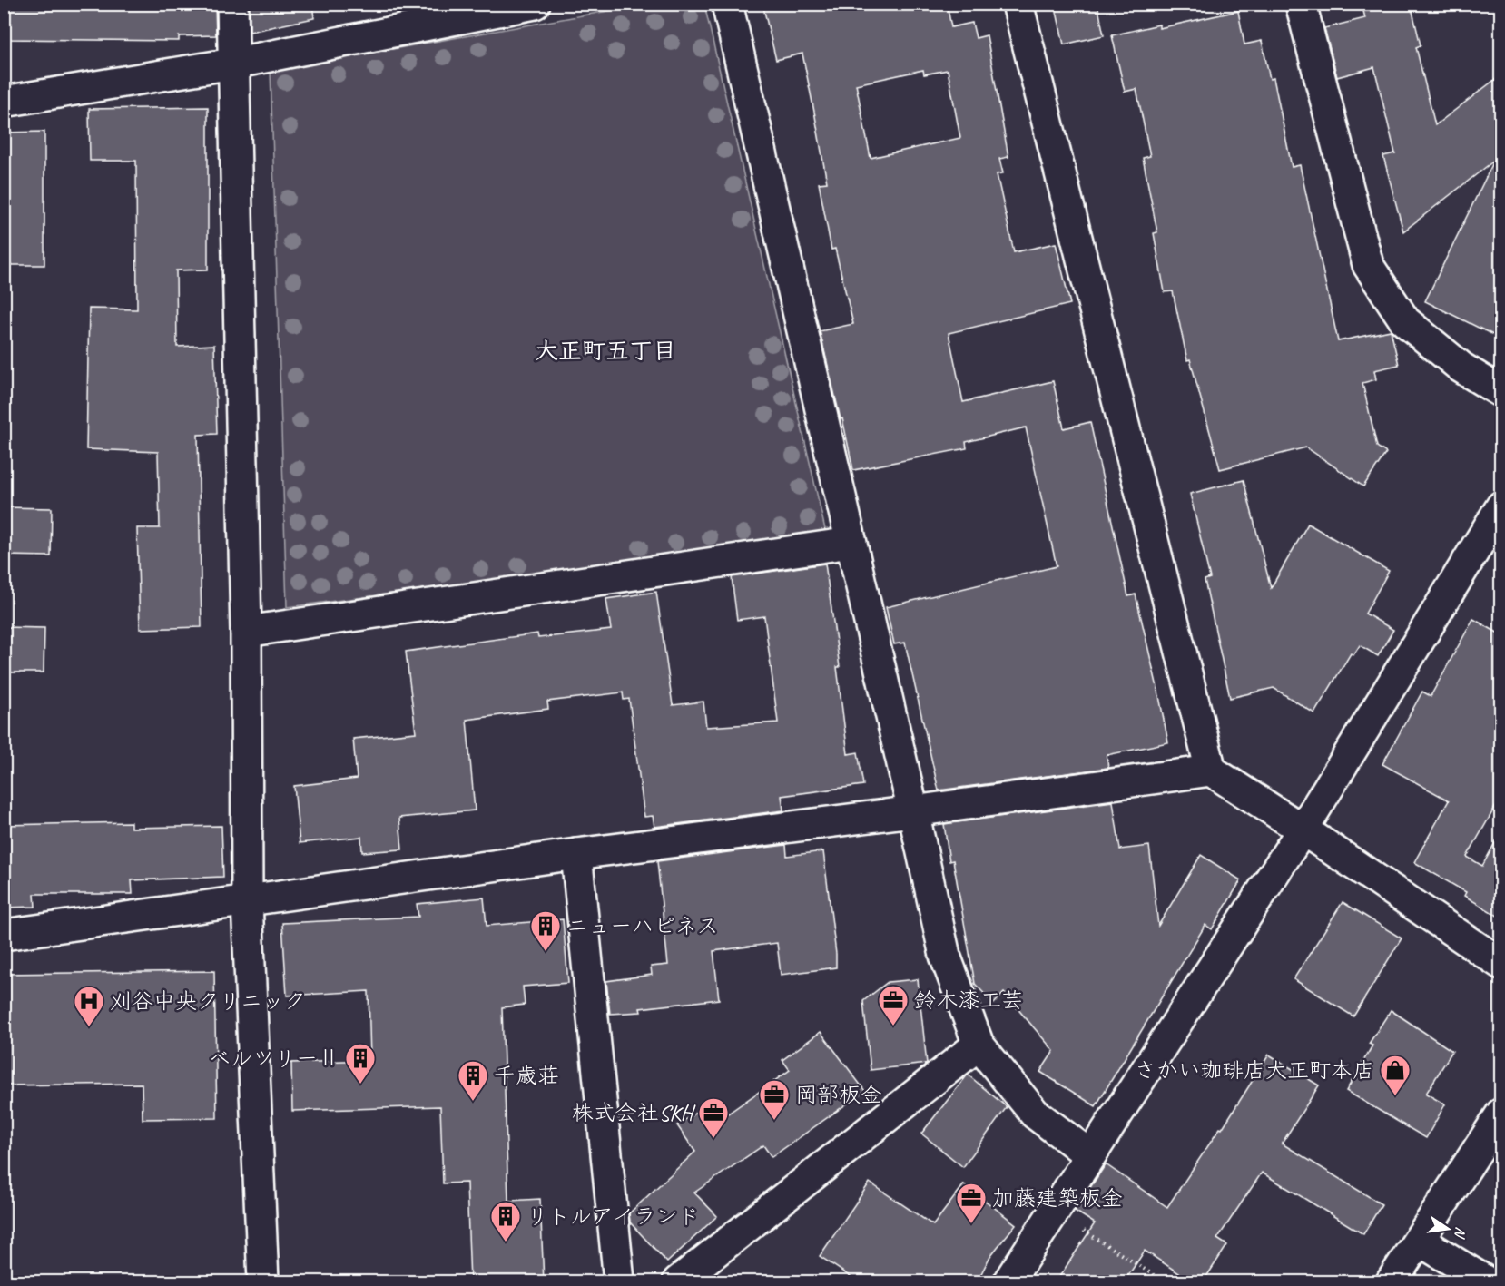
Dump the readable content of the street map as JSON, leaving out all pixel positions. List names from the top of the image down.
{
  "districts": ["大正町五丁目"],
  "places": {
    "building": [
      "ニューハピネス",
      "ベルツリーⅡ",
      "千歳荘",
      "リトルアイランド"
    ],
    "office": [
      "鈴木漆工芸",
      "岡部板金",
      "株式会社SKH",
      "加藤建築板金"
    ],
    "hospital": ["刈谷中央クリニック"],
    "shop": ["さかい珈琲店大正町本店"]
  },
  "north": "right"
}
